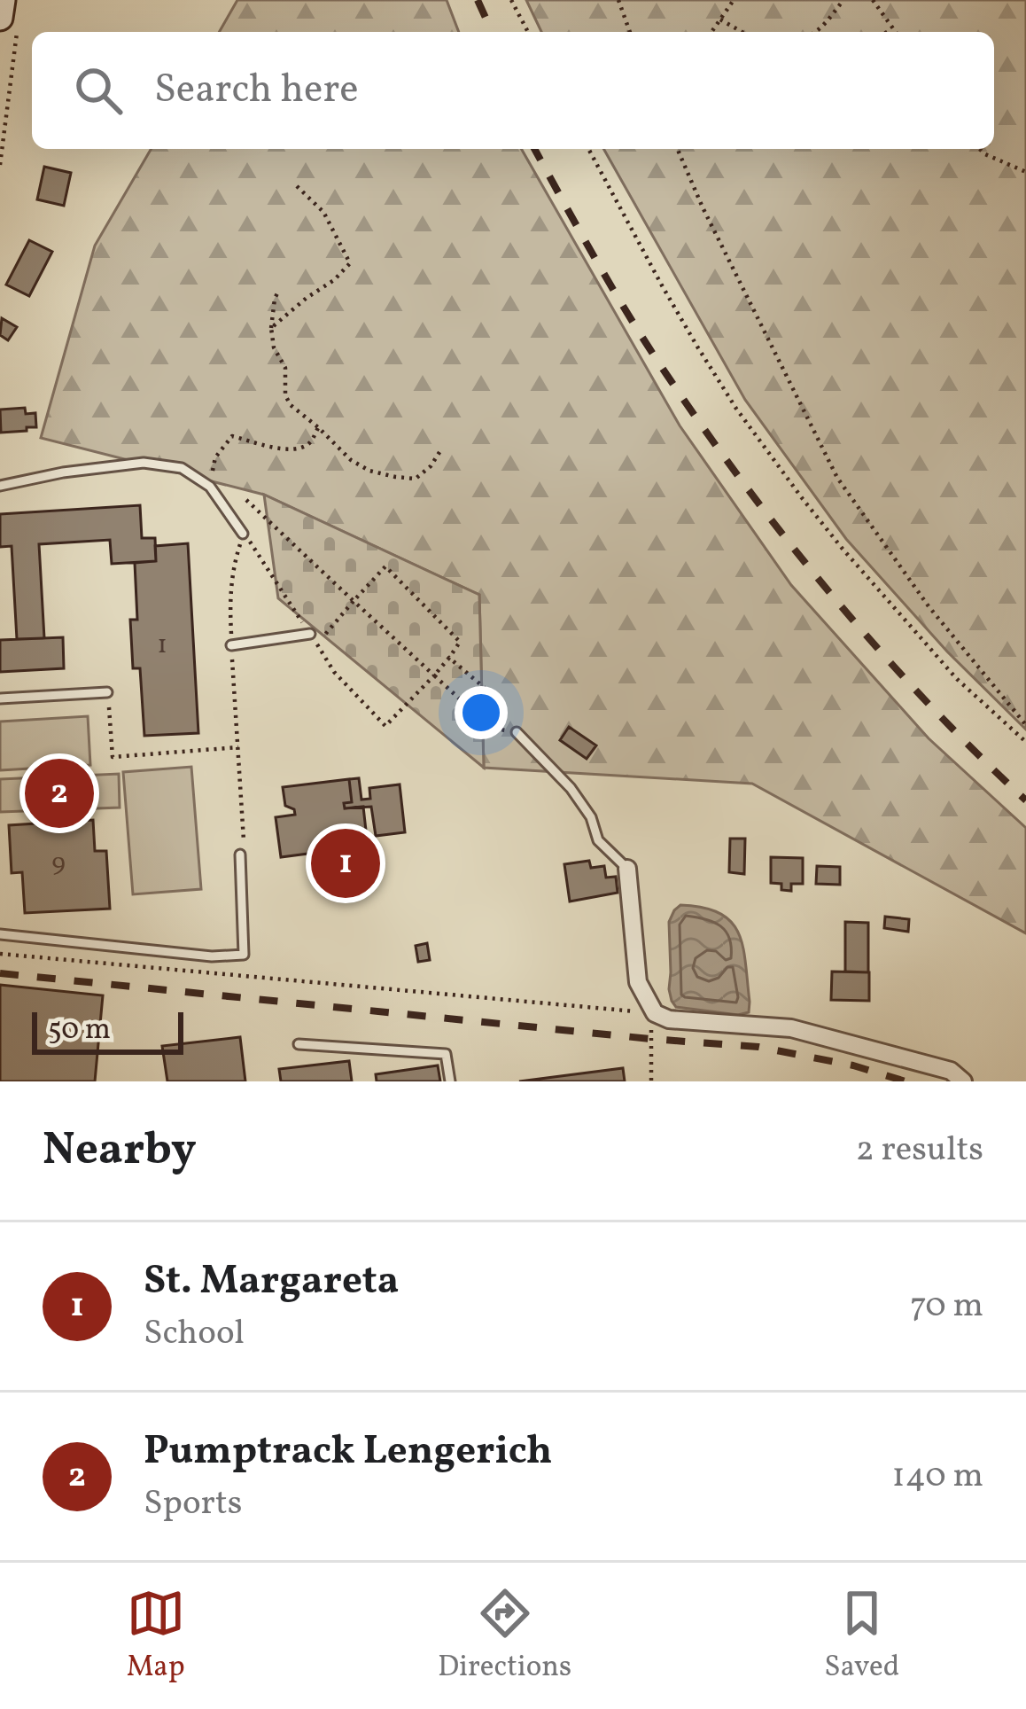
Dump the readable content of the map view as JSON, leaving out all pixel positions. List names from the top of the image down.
{
  "house_numbers": ["1", "9"],
  "scale_bar": "50 m",
  "page": {
    "search": "Search here",
    "pins": ["2", "1"],
    "scale": "50 m",
    "heading": ["Nearby", "2 results"],
    "list": [
      {
        "mark": "1",
        "name": "St. Margareta",
        "note": "School",
        "value": "70 m"
      },
      {
        "mark": "2",
        "name": "Pumptrack Lengerich",
        "note": "Sports",
        "value": "140 m"
      }
    ],
    "nav": ["Map", "Directions", "Saved"]
  }
}
